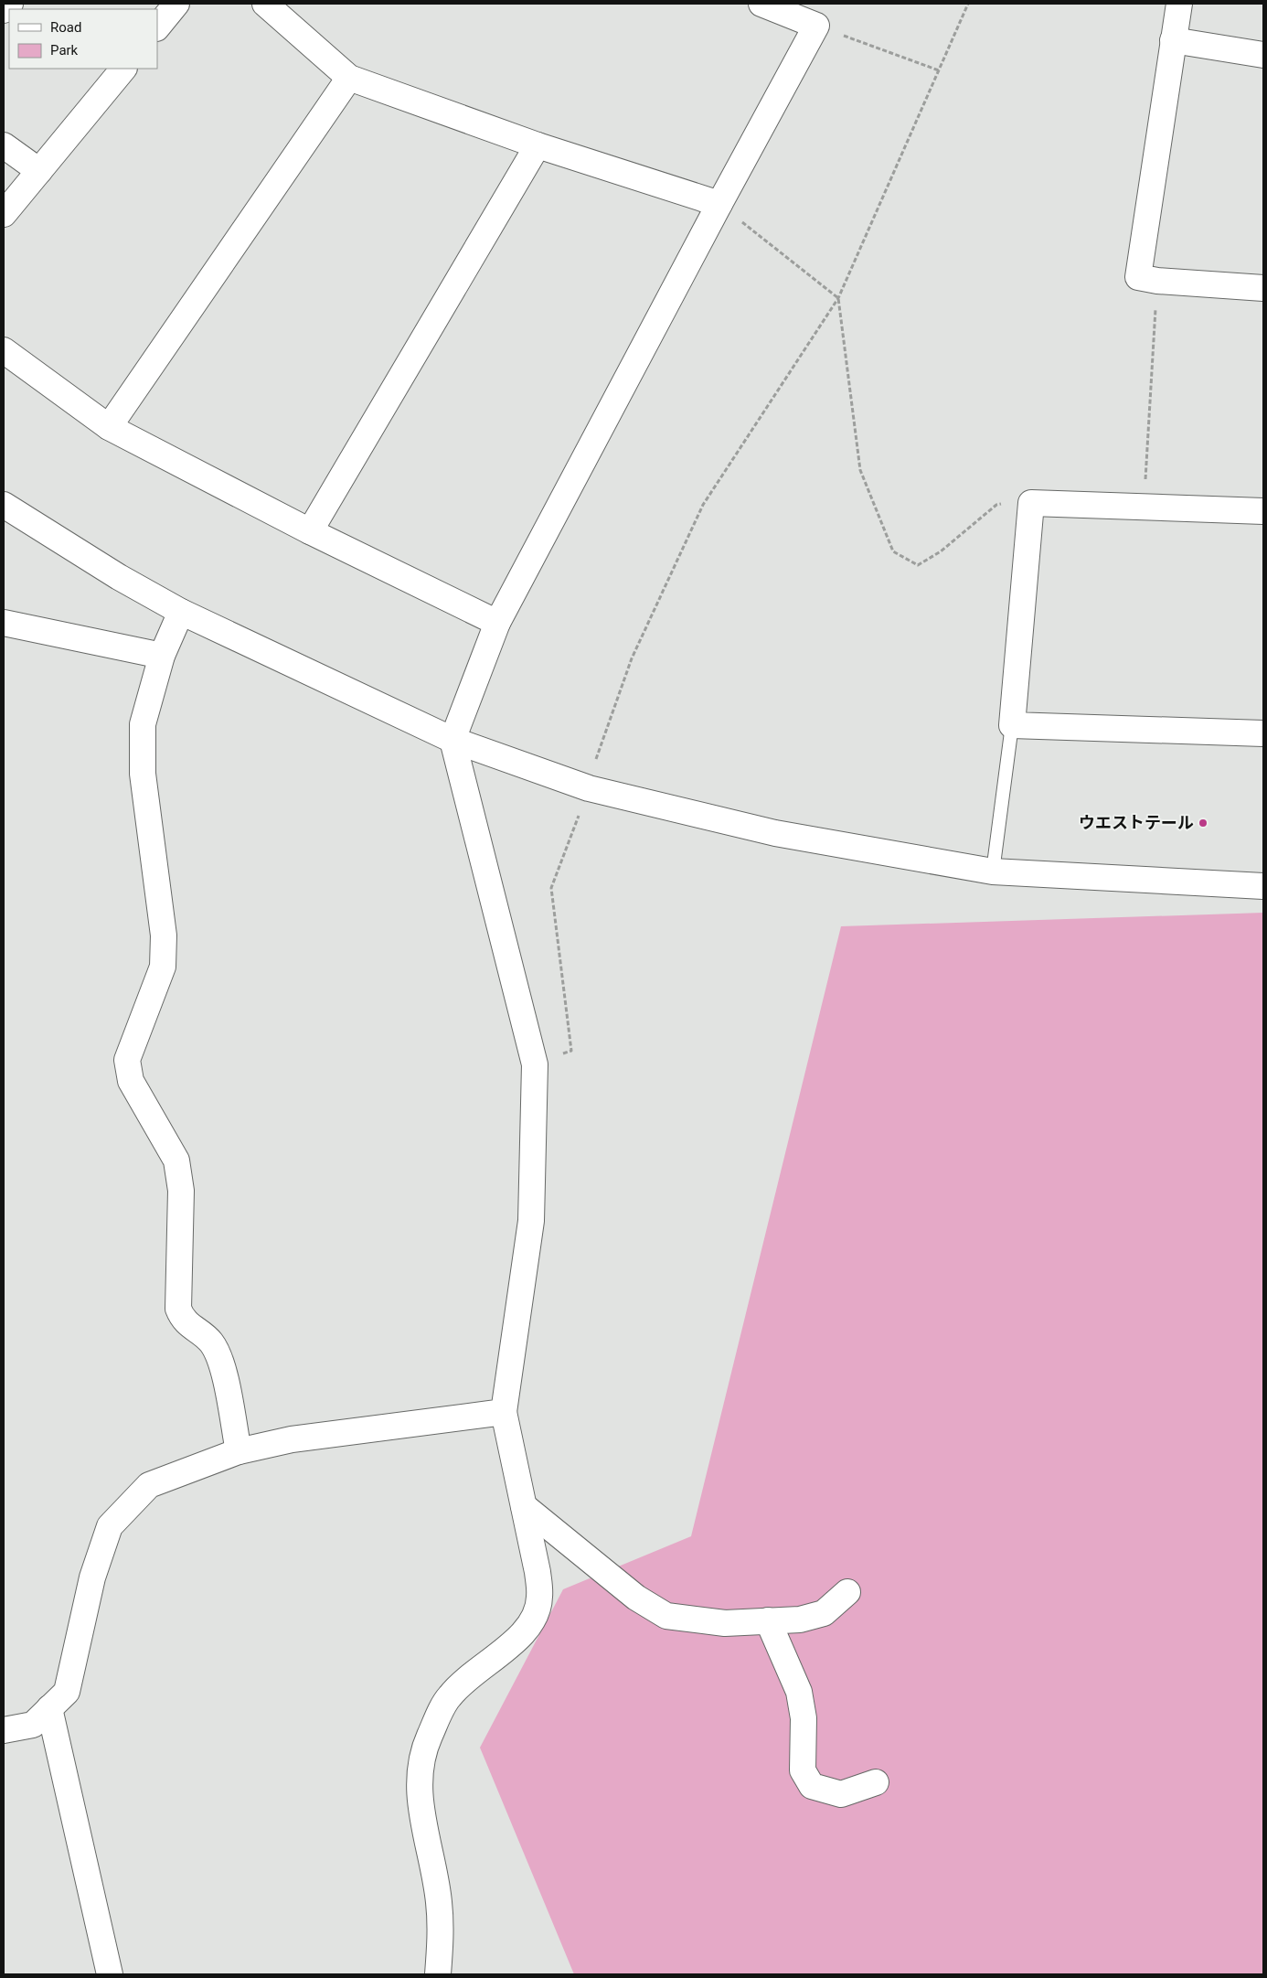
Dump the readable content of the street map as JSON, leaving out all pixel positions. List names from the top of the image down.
{
  "places": ["ウエストテール"],
  "legend": ["Road", "Park"]
}
